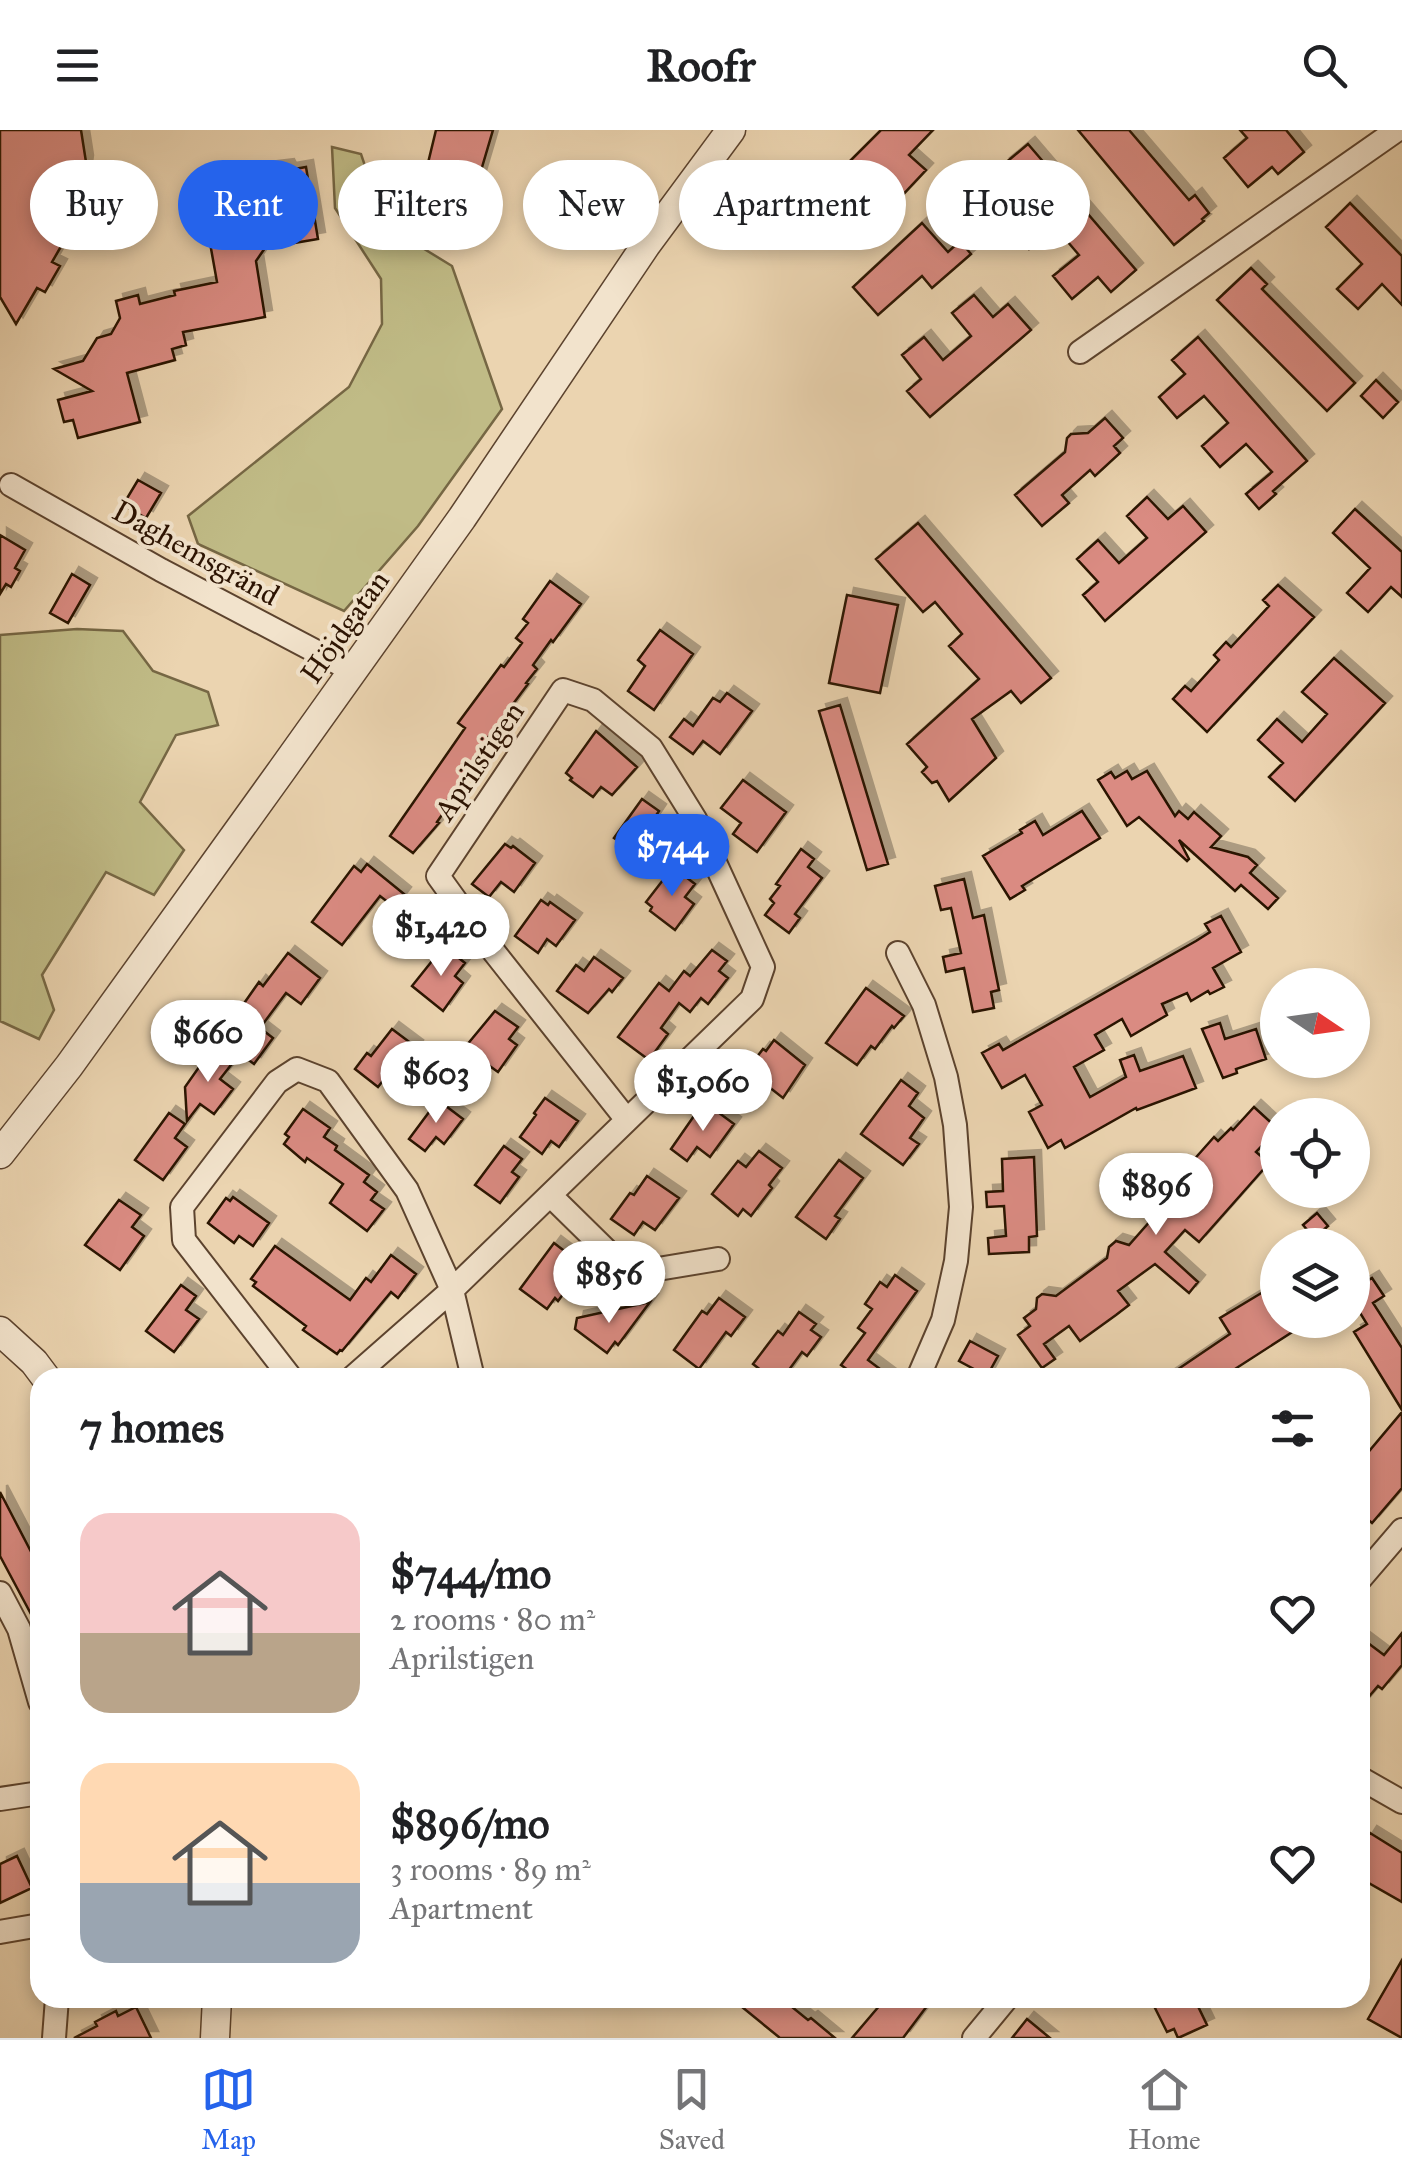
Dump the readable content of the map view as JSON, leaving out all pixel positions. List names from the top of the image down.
{
  "streets": {
    "street": ["Daghemsgränd", "Höjdgatan", "Aprilstigen"]
  },
  "crossings": [
    ["Daghemsgränd", "Höjdgatan"]
  ],
  "north": "right",
  "page": {
    "header": "Roofr",
    "chip": [
      "Buy",
      "Rent",
      "Filters",
      "New",
      "Apartment",
      "House"
    ],
    "price": [
      "$744",
      "$1,420",
      "$660",
      "$603",
      "$1,060",
      "$896",
      "$856"
    ],
    "heading": "7 homes",
    "list": [
      {
        "name": "$744/mo",
        "note": "2 rooms · 80 m² · Aprilstigen"
      },
      {
        "name": "$896/mo",
        "note": "3 rooms · 89 m² · Apartment"
      }
    ],
    "tabs": ["Map", "Saved", "Home"]
  }
}
